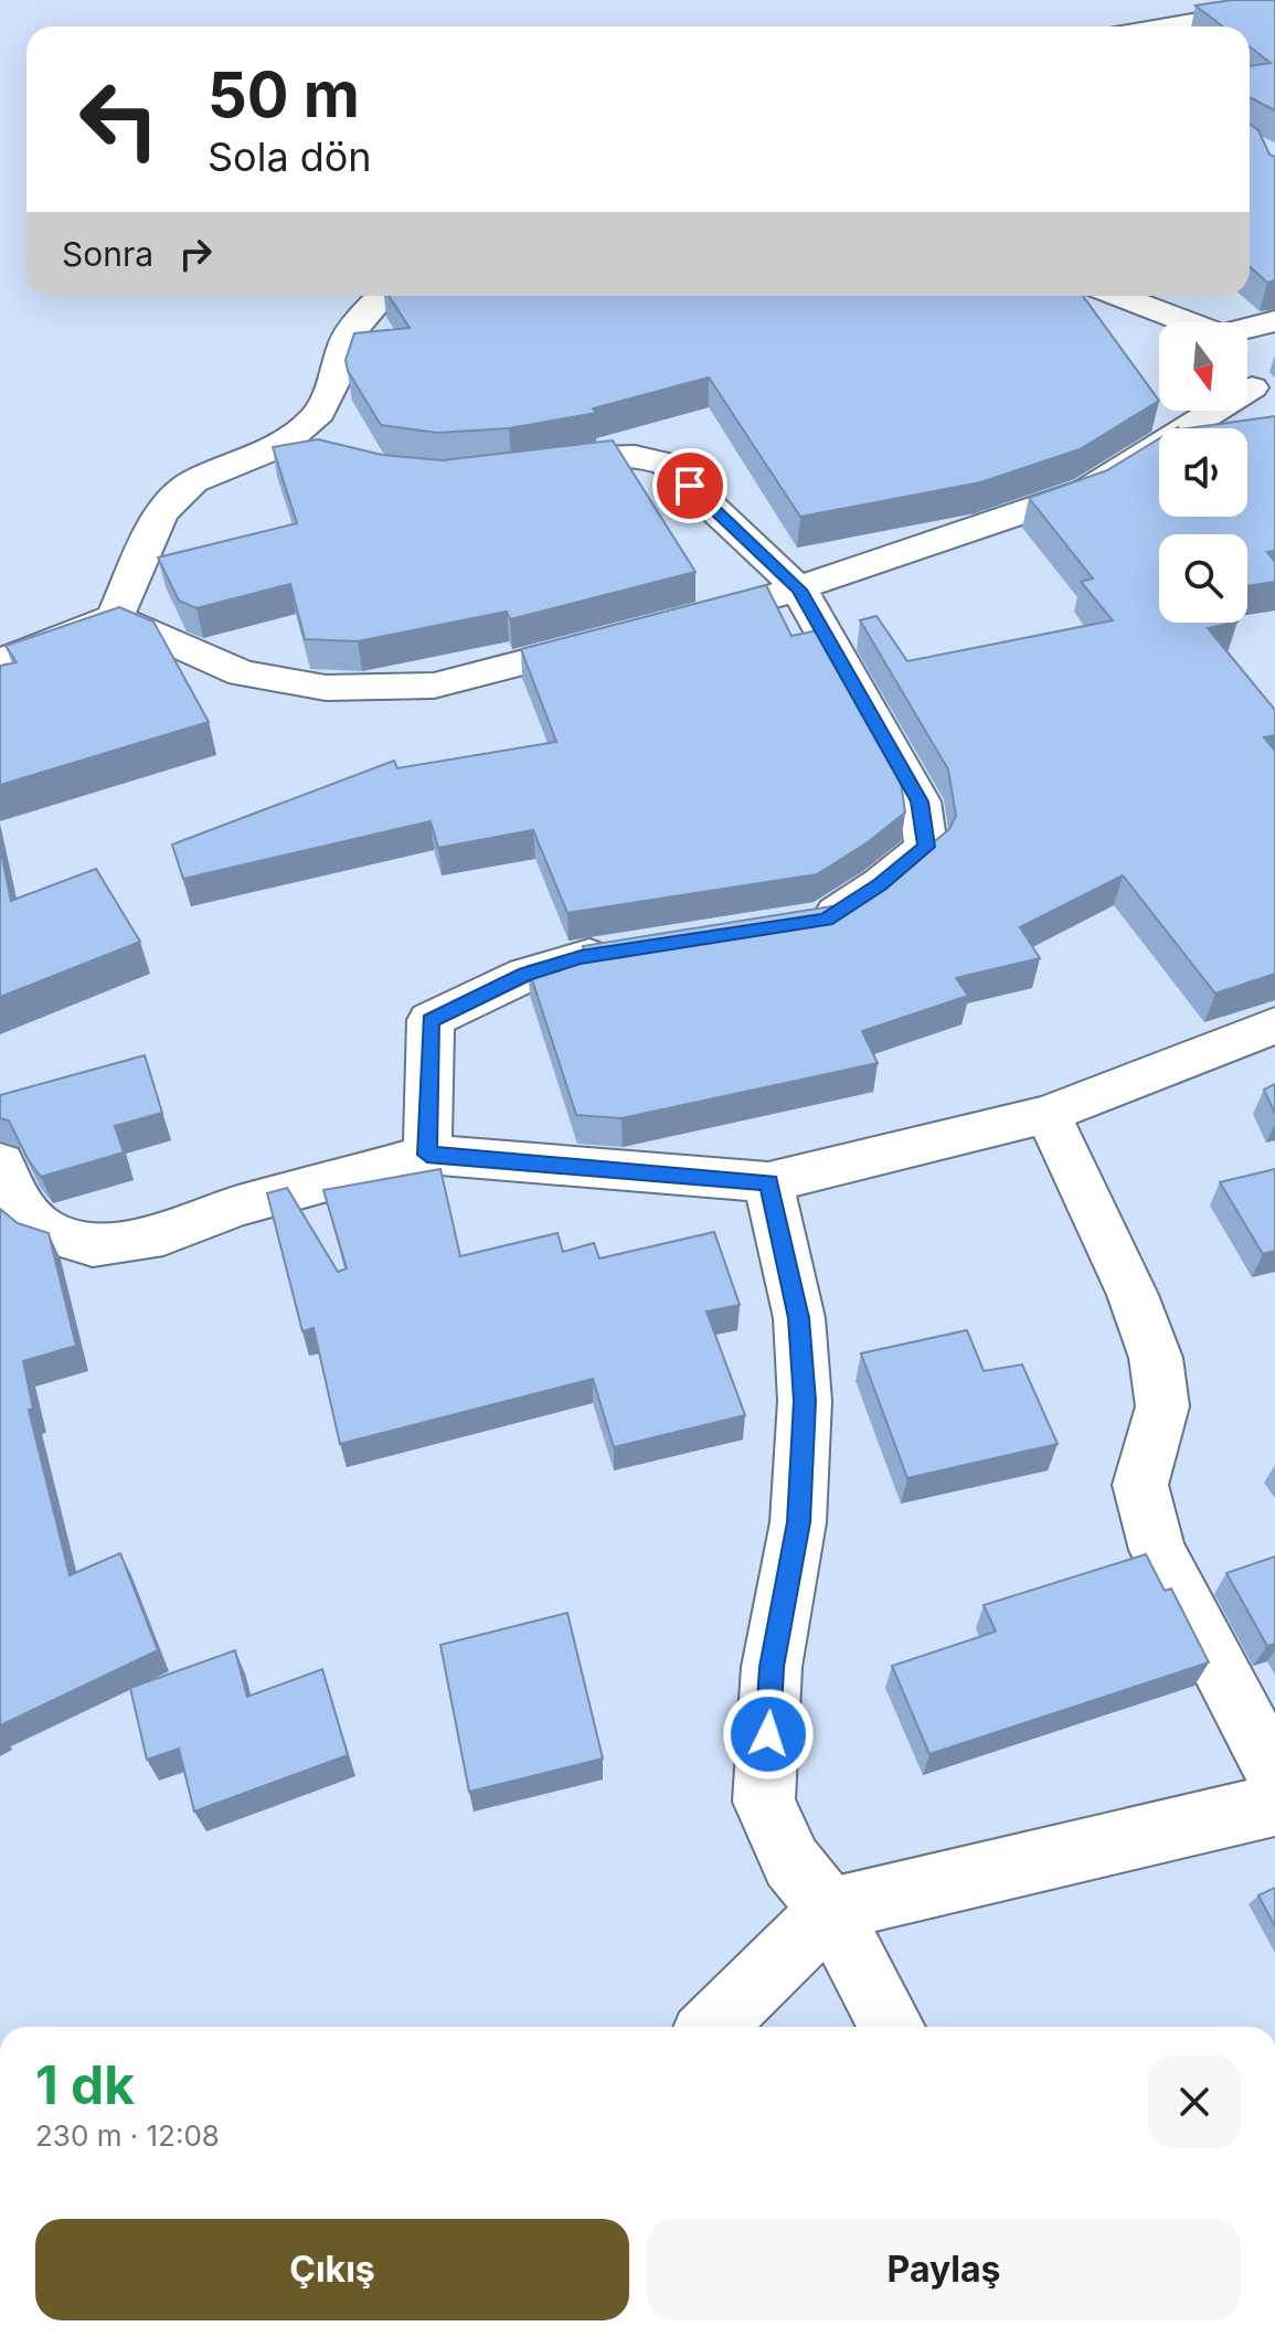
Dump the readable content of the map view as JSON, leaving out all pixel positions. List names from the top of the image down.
{
  "north": "bottom",
  "page": {
    "turn": ["50 m", "Sola dön"],
    "then": "Sonra",
    "heading": ["1 dk", "230 m · 12:08"],
    "buttons": ["Çıkış", "Paylaş"]
  }
}
